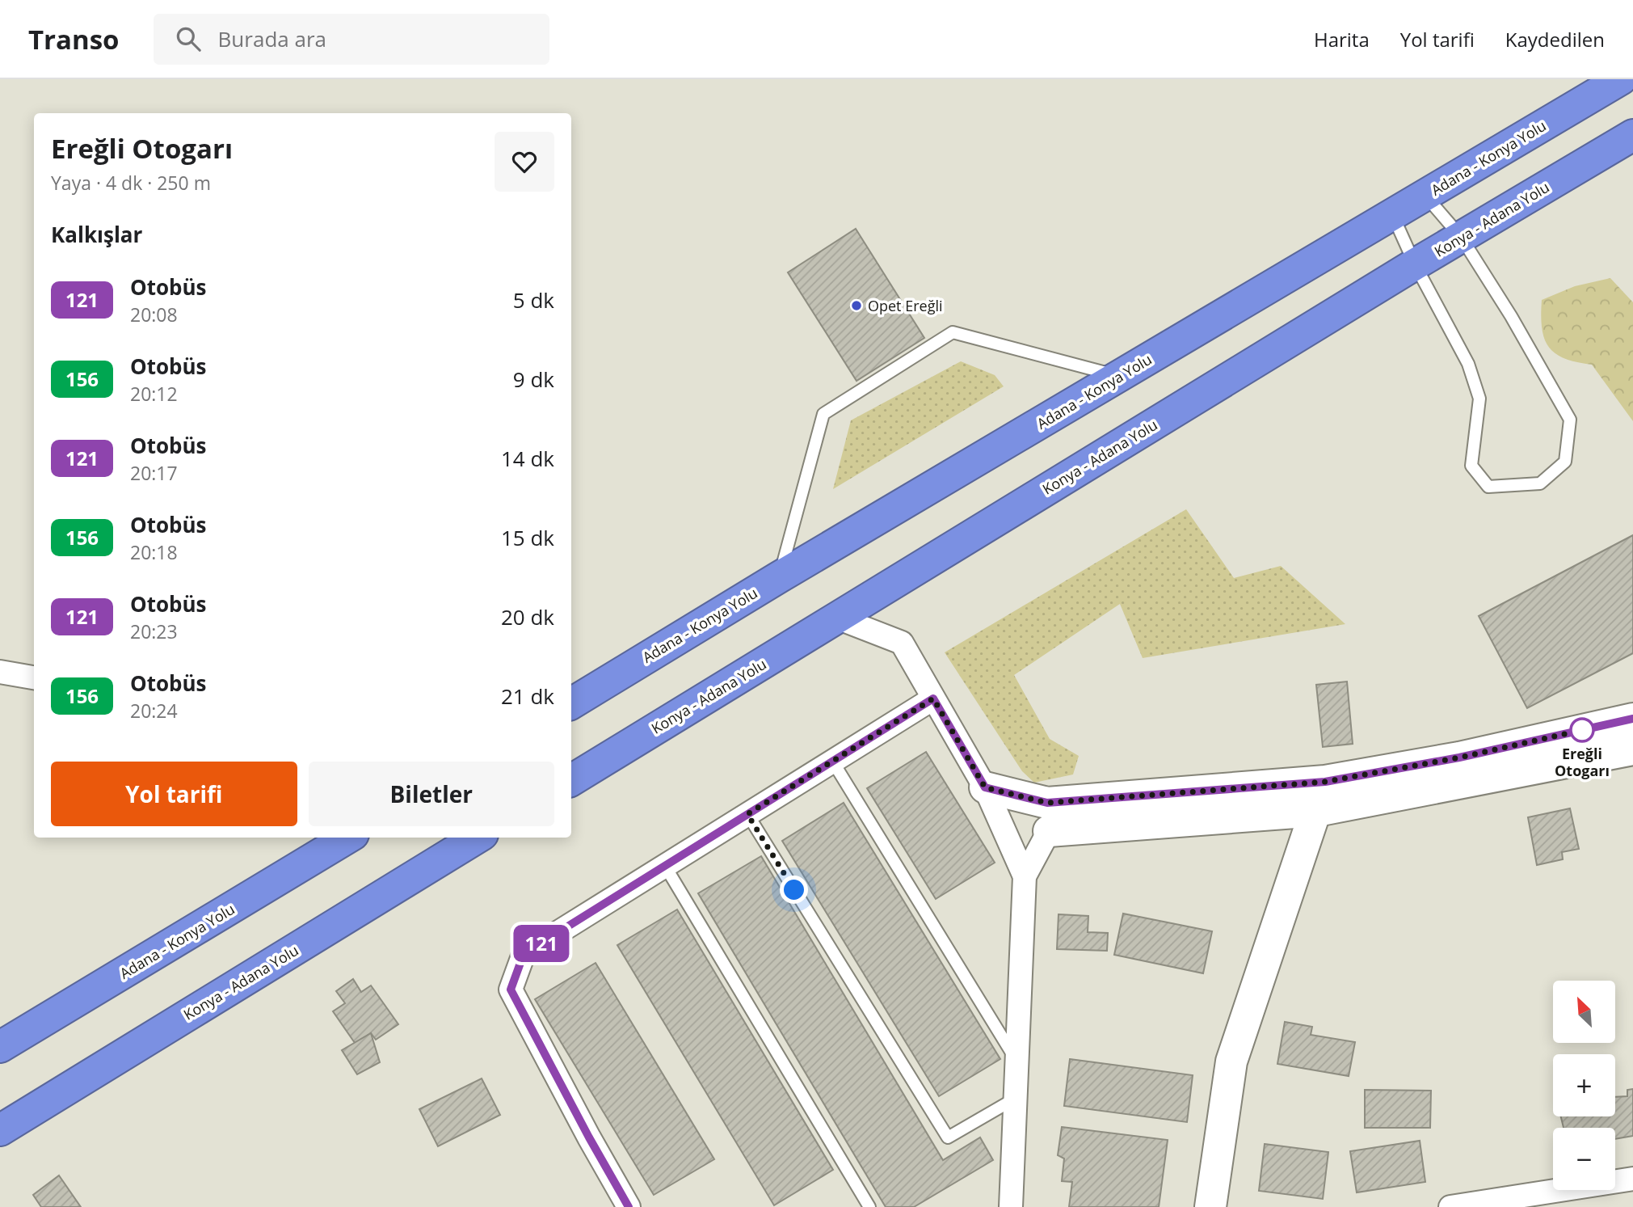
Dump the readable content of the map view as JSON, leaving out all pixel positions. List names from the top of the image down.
{
  "streets": {
    "highway": ["Adana - Konya Yolu", "Konya - Adana Yolu"]
  },
  "places": ["Opet Ereğli", "Ereğli Otogarı"],
  "lines": ["bus line 121"],
  "north": "top left",
  "page": {
    "header": "Transo",
    "search": "Burada ara",
    "nav": ["Harita", "Yol tarifi", "Kaydedilen"],
    "on_map": "121",
    "heading": [
      ["Ereğli Otogarı", "Yaya · 4 dk · 250 m"],
      "Kalkışlar"
    ],
    "list": [
      {
        "mark": "121",
        "name": "Otobüs",
        "note": "20:08",
        "value": "5 dk"
      },
      {
        "mark": "156",
        "name": "Otobüs",
        "note": "20:12",
        "value": "9 dk"
      },
      {
        "mark": "121",
        "name": "Otobüs",
        "note": "20:17",
        "value": "14 dk"
      },
      {
        "mark": "156",
        "name": "Otobüs",
        "note": "20:18",
        "value": "15 dk"
      },
      {
        "mark": "121",
        "name": "Otobüs",
        "note": "20:23",
        "value": "20 dk"
      },
      {
        "mark": "156",
        "name": "Otobüs",
        "note": "20:24",
        "value": "21 dk"
      }
    ],
    "buttons": ["Yol tarifi", "Biletler"],
    "map_buttons": ["+", "−"]
  }
}
